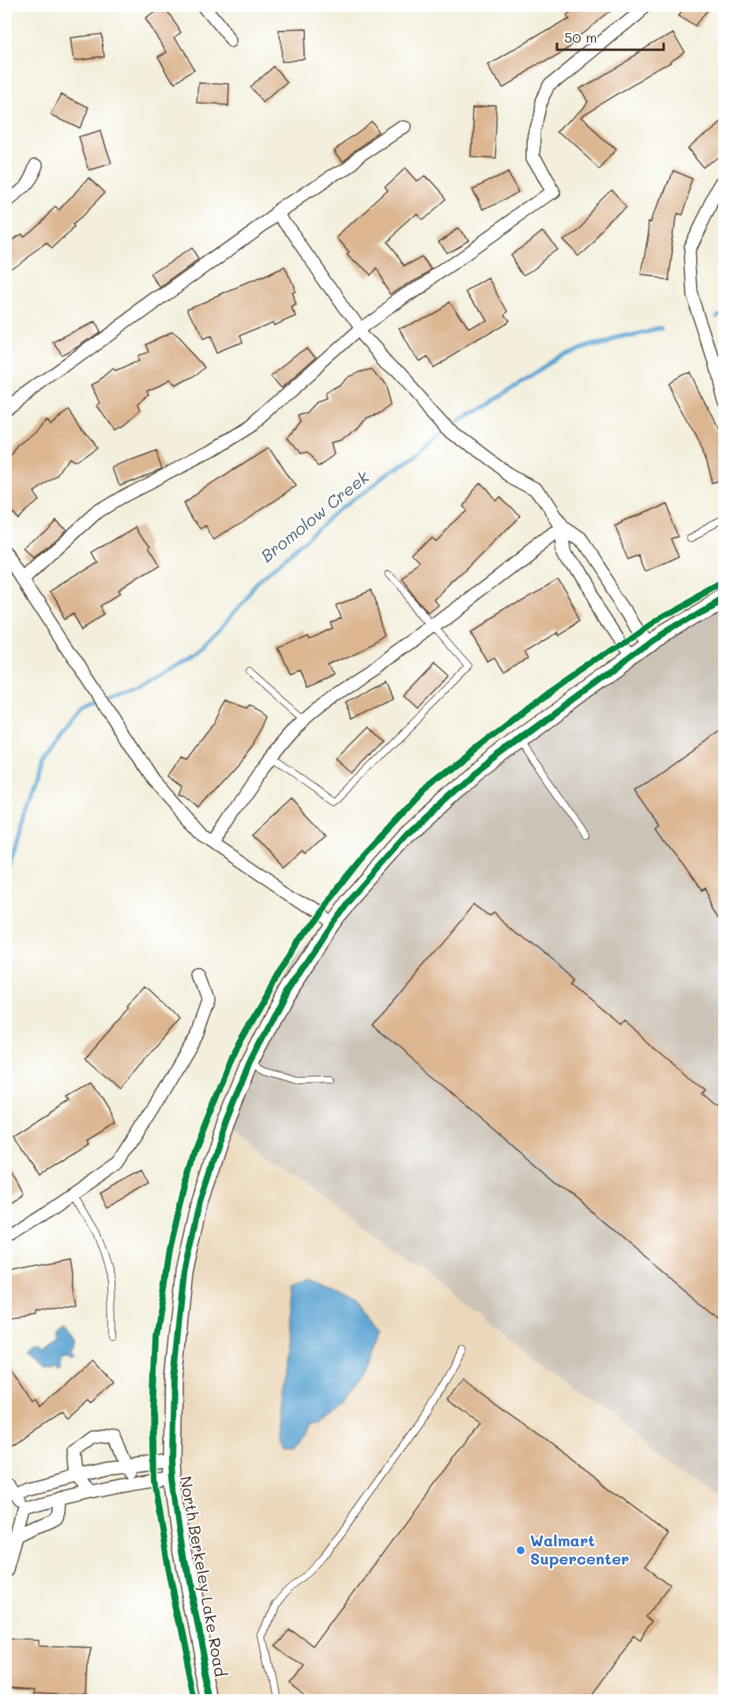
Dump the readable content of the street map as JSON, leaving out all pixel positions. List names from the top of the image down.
{
  "streets": {
    "street": ["North Berkeley Lake Road"]
  },
  "water": ["Bromolow Creek"],
  "places": ["Walmart Supercenter"],
  "scale_bar": "50 m"
}
